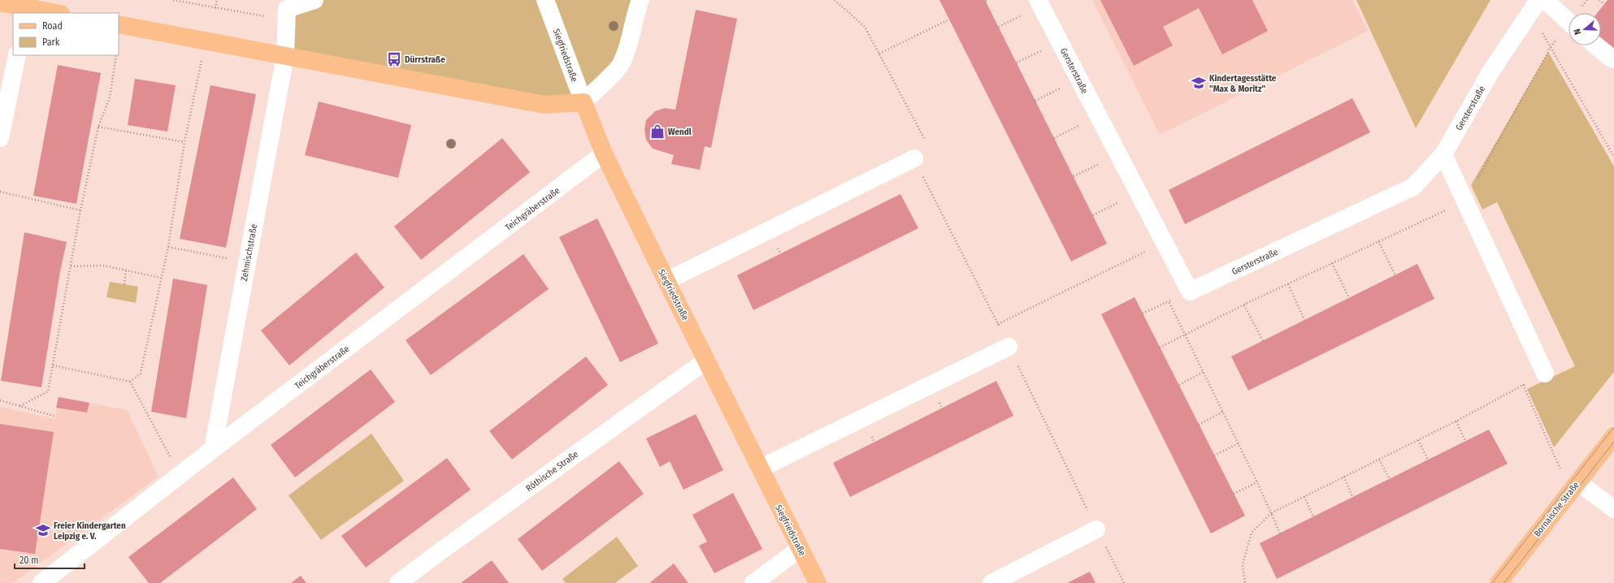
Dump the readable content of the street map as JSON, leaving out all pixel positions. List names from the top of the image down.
{
  "streets": {
    "main road": ["Siegfriedstraße", "Bornaische Straße"],
    "street": [
      "Gersterstraße",
      "Teichgräberstraße",
      "Zehmischstraße",
      "Röthische Straße"
    ]
  },
  "crossings": [
    ["Siegfriedstraße", "Teichgräberstraße"],
    ["Siegfriedstraße", "Röthische Straße"],
    ["Teichgräberstraße", "Zehmischstraße"]
  ],
  "places": {
    "bus stop": ["Dürrstraße"],
    "school or university": ["Kindertagesstätte \"Max & Moritz\"", "Freier Kindergarten Leipzig e. V."],
    "shop": ["Wendl"]
  },
  "legend": ["Road", "Park"],
  "scale_bar": "20 m",
  "north": "left"
}
